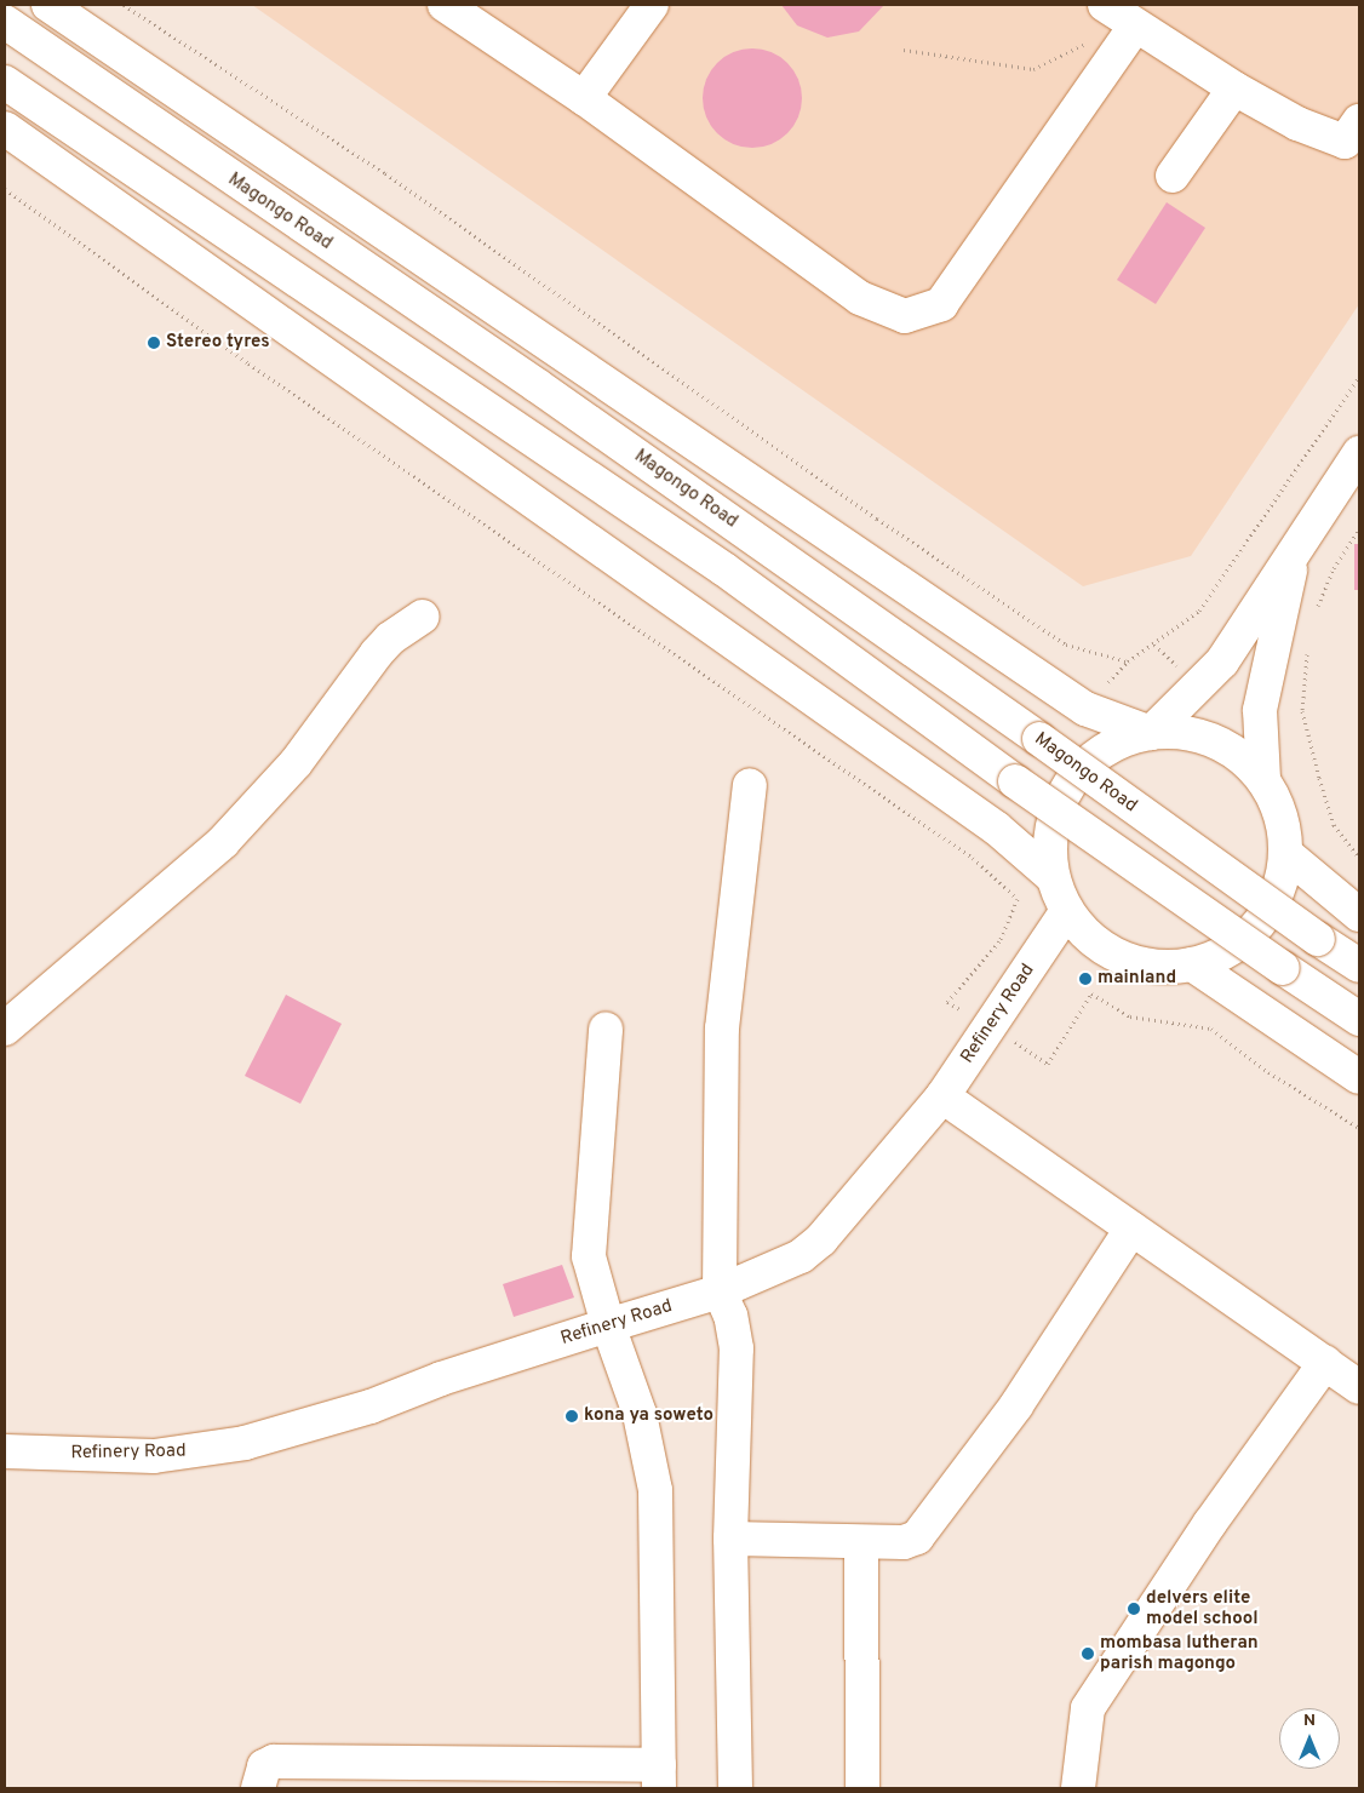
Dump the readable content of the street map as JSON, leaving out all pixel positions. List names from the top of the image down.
{
  "streets": {
    "main road": ["Magongo Road", "Refinery Road"]
  },
  "places": [
    "Stereo tyres",
    "mainland",
    "kona ya soweto",
    "delvers elite model school",
    "mombasa lutheran parish magongo"
  ],
  "north": "top"
}
